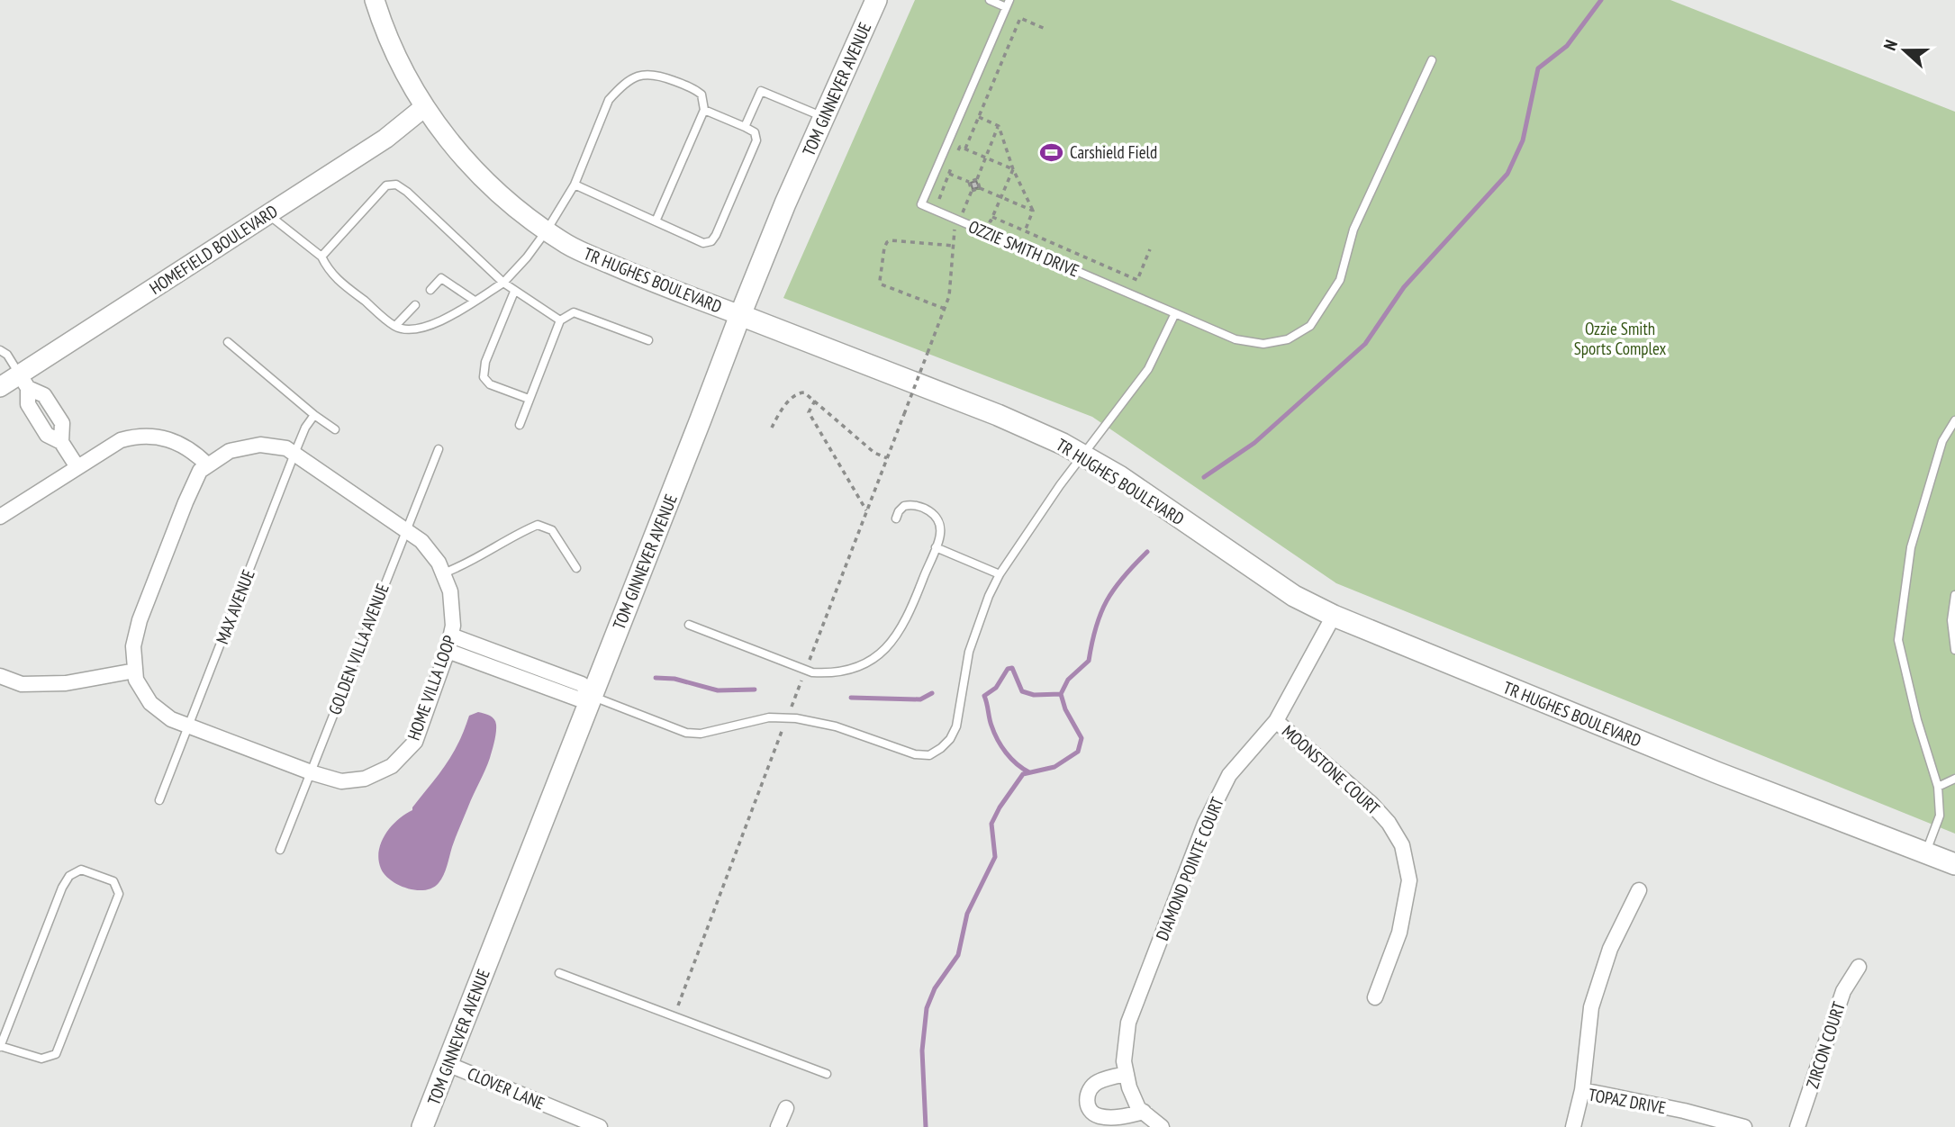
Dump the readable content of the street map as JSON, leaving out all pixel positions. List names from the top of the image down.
{
  "streets": {
    "main road": ["TOM GINNEVER AVENUE", "TR HUGHES BOULEVARD"],
    "street": [
      "HOMEFIELD BOULEVARD",
      "HOME VILLA LOOP",
      "MOONSTONE COURT",
      "DIAMOND POINTE COURT",
      "ZIRCON COURT",
      "CLOVER LANE",
      "TOPAZ DRIVE"
    ],
    "lane": ["OZZIE SMITH DRIVE", "MAX AVENUE", "GOLDEN VILLA AVENUE"]
  },
  "crossings": [
    ["TOM GINNEVER AVENUE", "TR HUGHES BOULEVARD"],
    ["TOM GINNEVER AVENUE", "CLOVER LANE"],
    ["HOMEFIELD BOULEVARD", "TR HUGHES BOULEVARD"],
    ["TR HUGHES BOULEVARD", "DIAMOND POINTE COURT"],
    ["MAX AVENUE", "HOME VILLA LOOP"],
    ["GOLDEN VILLA AVENUE", "HOME VILLA LOOP"],
    ["MOONSTONE COURT", "DIAMOND POINTE COURT"]
  ],
  "parks": ["Ozzie Smith Sports Complex"],
  "places": {
    "sports": ["Carshield Field"]
  },
  "north": "left"
}
